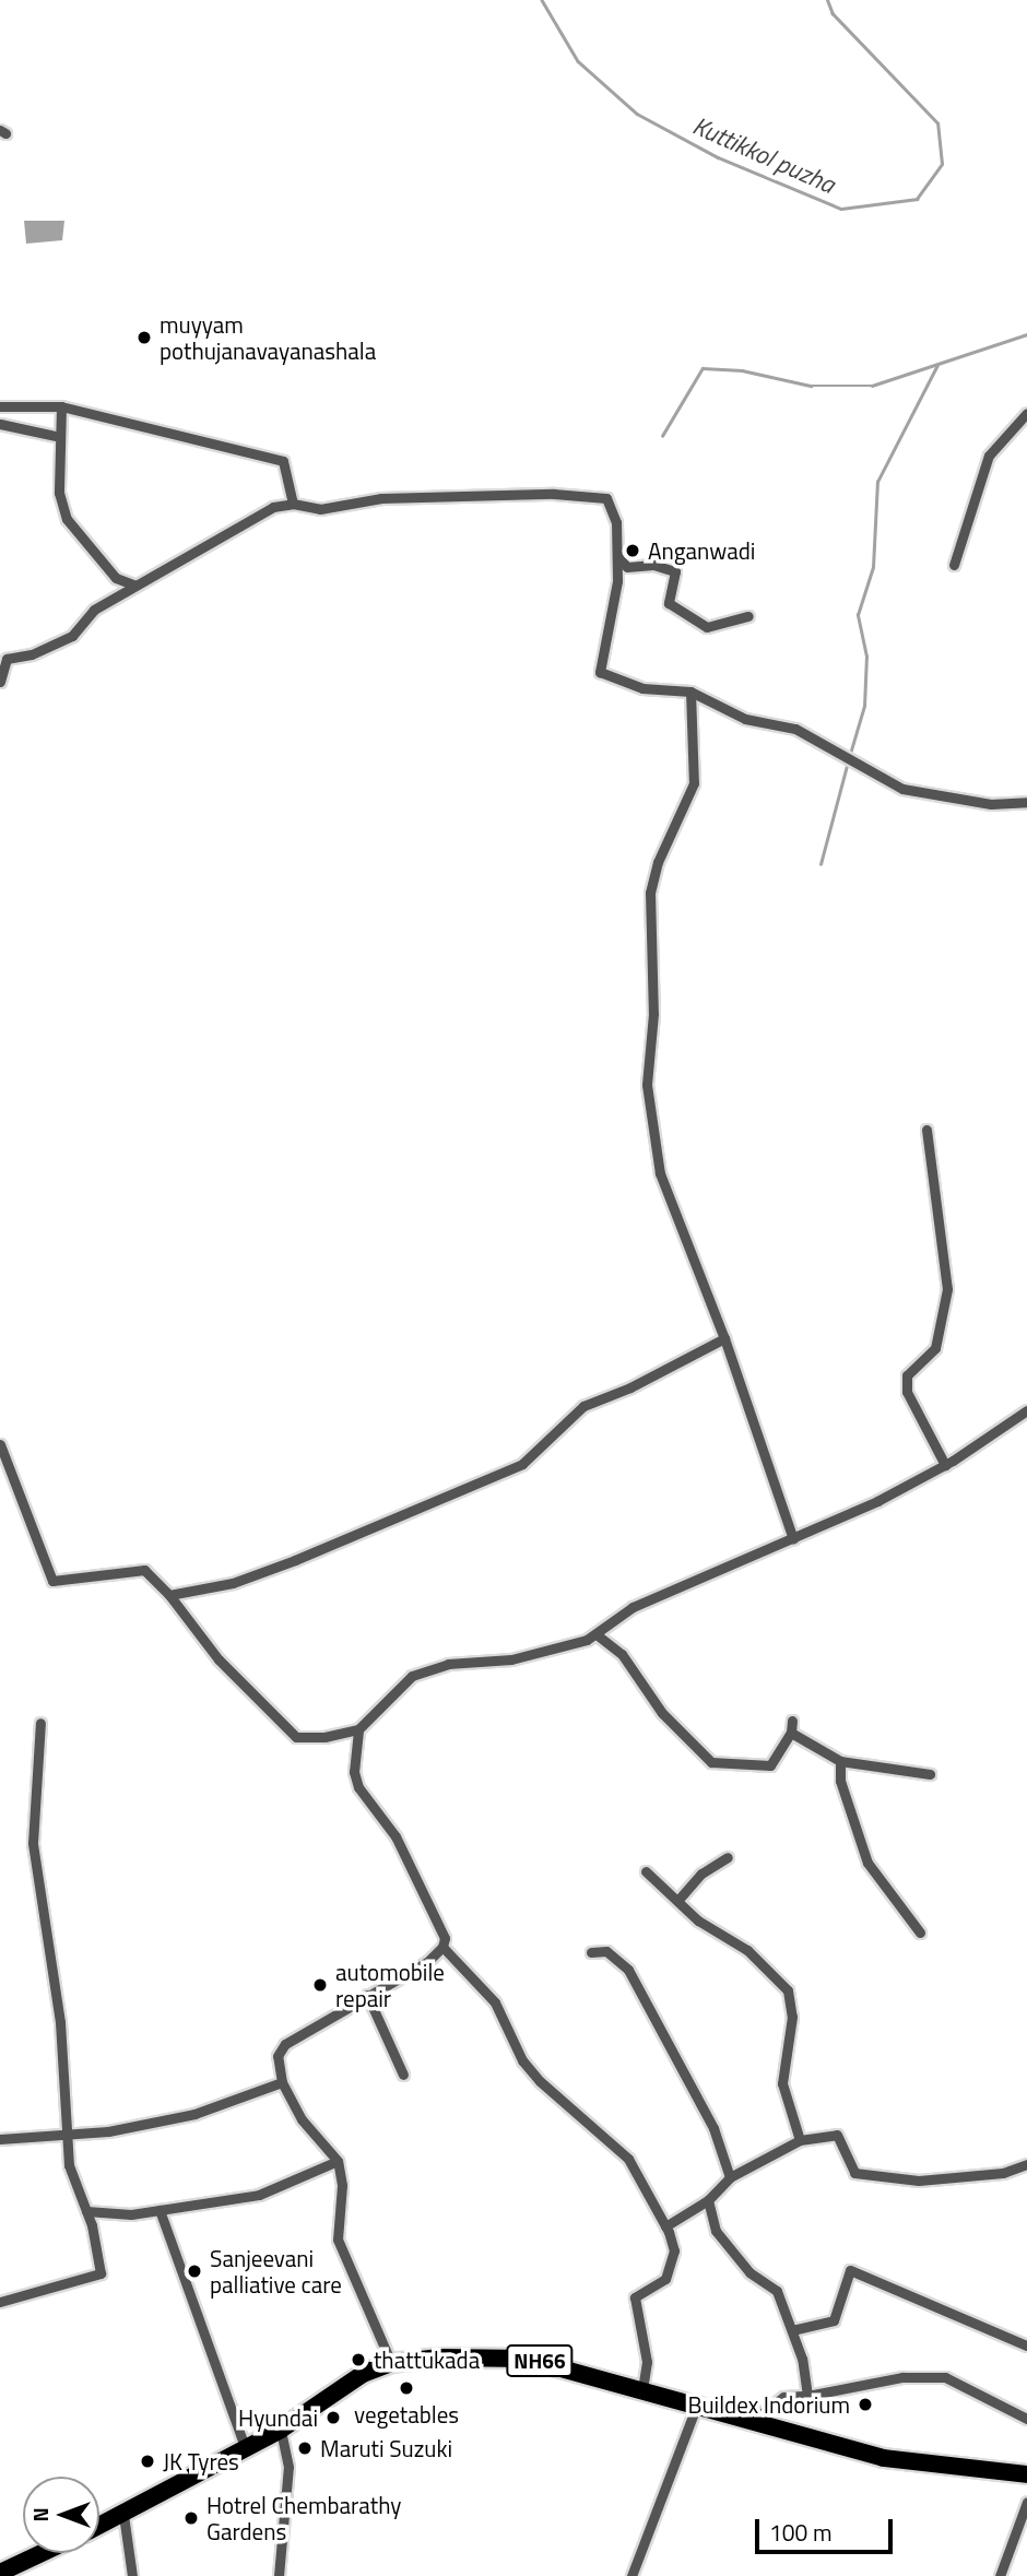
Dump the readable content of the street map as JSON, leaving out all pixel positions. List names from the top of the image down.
{
  "streets": {
    "highway": ["NH66"]
  },
  "water": ["Kuttikkol puzha"],
  "places": [
    "muyyam pothujanavayanashala",
    "Anganwadi",
    "automobile repair",
    "Sanjeevani palliative care",
    "thattukada",
    "vegetables",
    "Buildex Indorium",
    "Hyundai",
    "Maruti Suzuki",
    "JK Tyres",
    "Hotrel Chembarathy Gardens"
  ],
  "scale_bar": "100 m",
  "north": "left"
}
